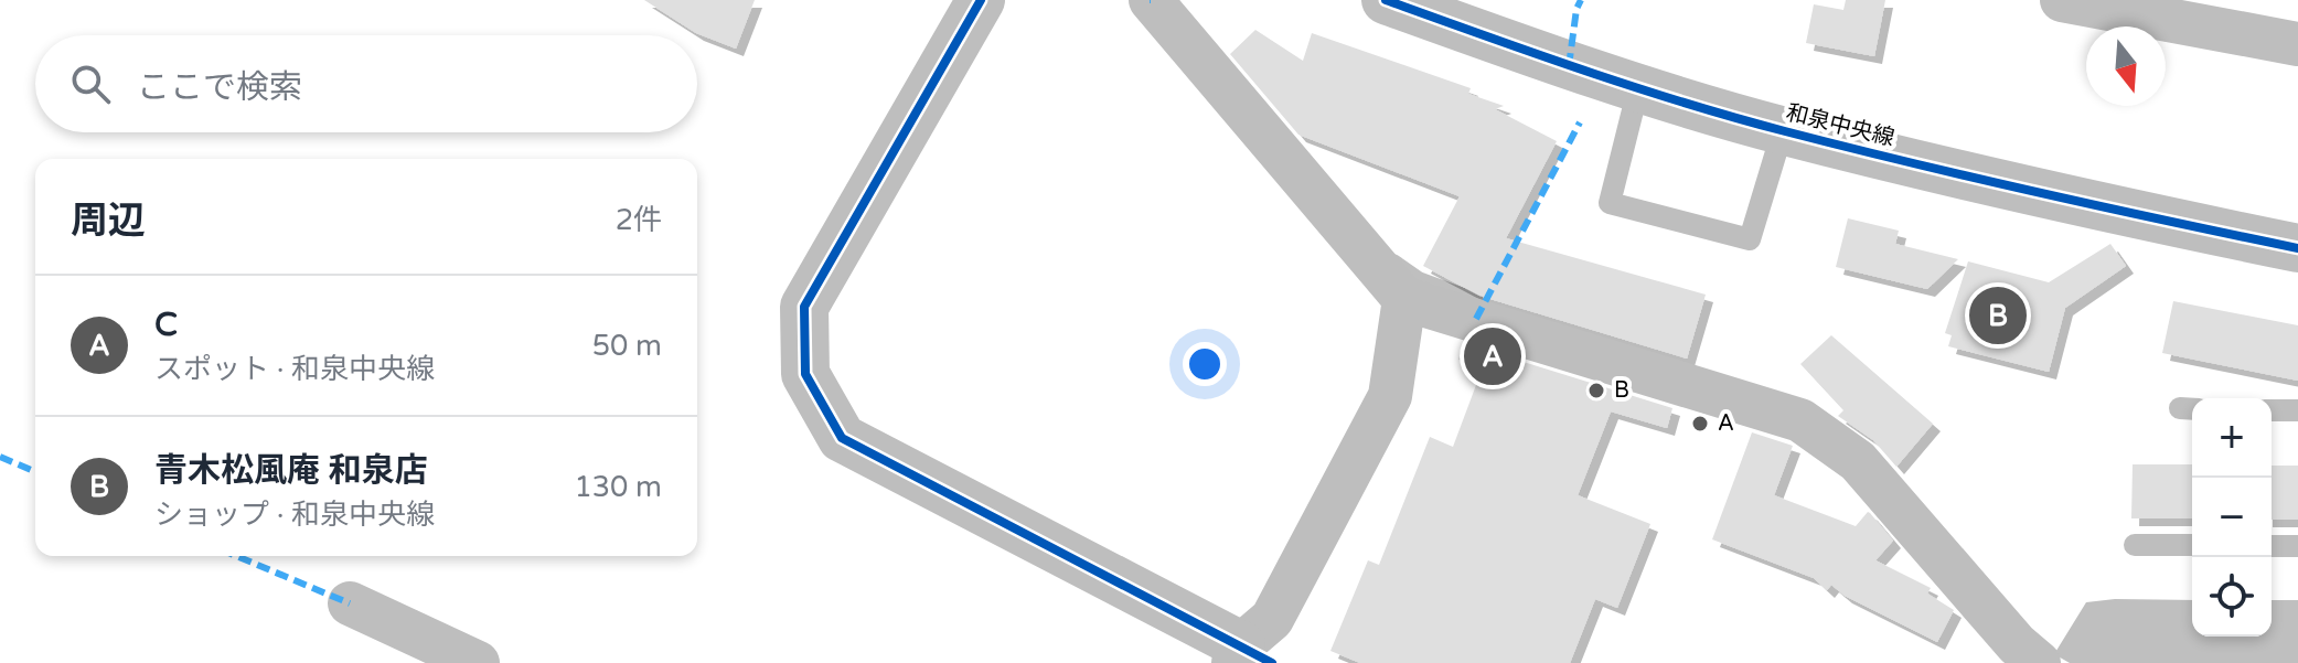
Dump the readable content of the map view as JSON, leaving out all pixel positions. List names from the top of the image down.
{
  "streets": {
    "street": ["和泉中央線"]
  },
  "places": ["B", "A"],
  "north": "bottom",
  "page": {
    "search": "ここで検索",
    "heading": ["周辺", "2件"],
    "list": [
      {
        "mark": "A",
        "name": "C",
        "note": "スポット · 和泉中央線",
        "value": "50 m"
      },
      {
        "mark": "B",
        "name": "青木松風庵 和泉店",
        "note": "ショップ · 和泉中央線",
        "value": "130 m"
      }
    ],
    "pins": ["B", "A"],
    "map_buttons": ["+", "−"]
  }
}
